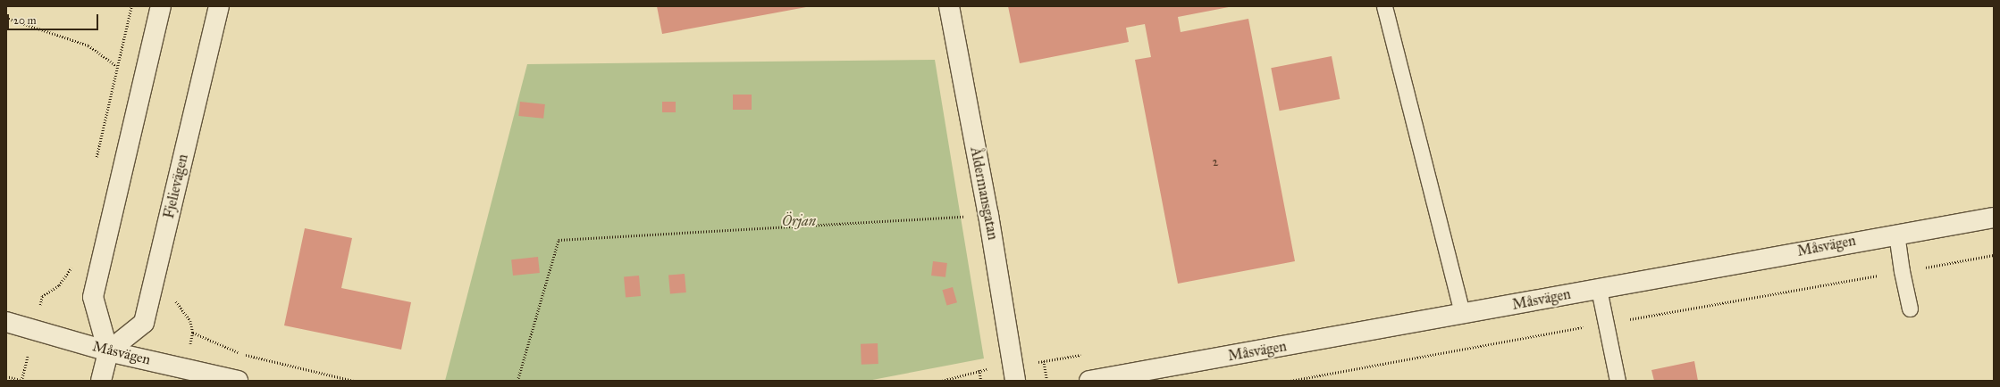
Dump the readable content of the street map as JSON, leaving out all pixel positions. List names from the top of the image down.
{
  "streets": {
    "street": ["Fjelievägen", "Åldermansgatan", "Måsvägen"]
  },
  "crossings": [
    ["Fjelievägen", "Måsvägen"]
  ],
  "parks": ["Örjan"],
  "house_numbers": ["2"],
  "scale_bar": "20 m"
}
